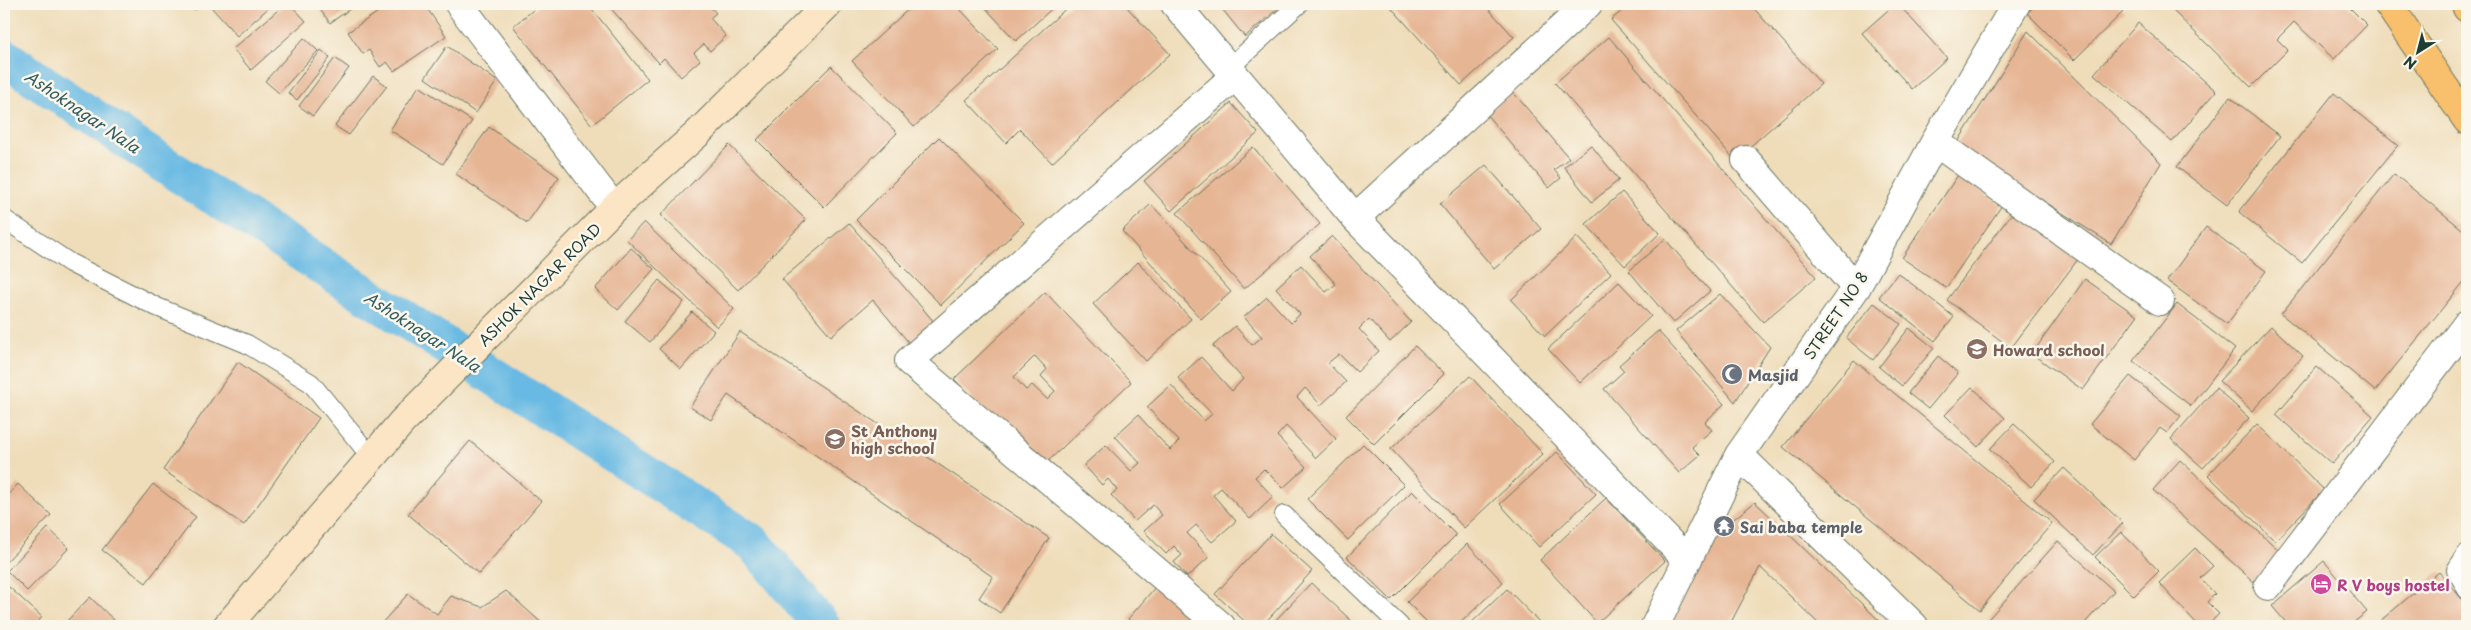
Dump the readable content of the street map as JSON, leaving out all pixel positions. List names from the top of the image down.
{
  "streets": {
    "main road": ["ASHOK NAGAR ROAD"],
    "street": ["STREET NO 8"]
  },
  "water": ["Ashoknagar Nala"],
  "places": {
    "school or university": ["Howard school", "St Anthony high school"],
    "mosque": ["Masjid"],
    "temple": ["Sai baba temple"],
    "hotel": ["R V boys hostel"]
  },
  "north": "bottom left"
}
